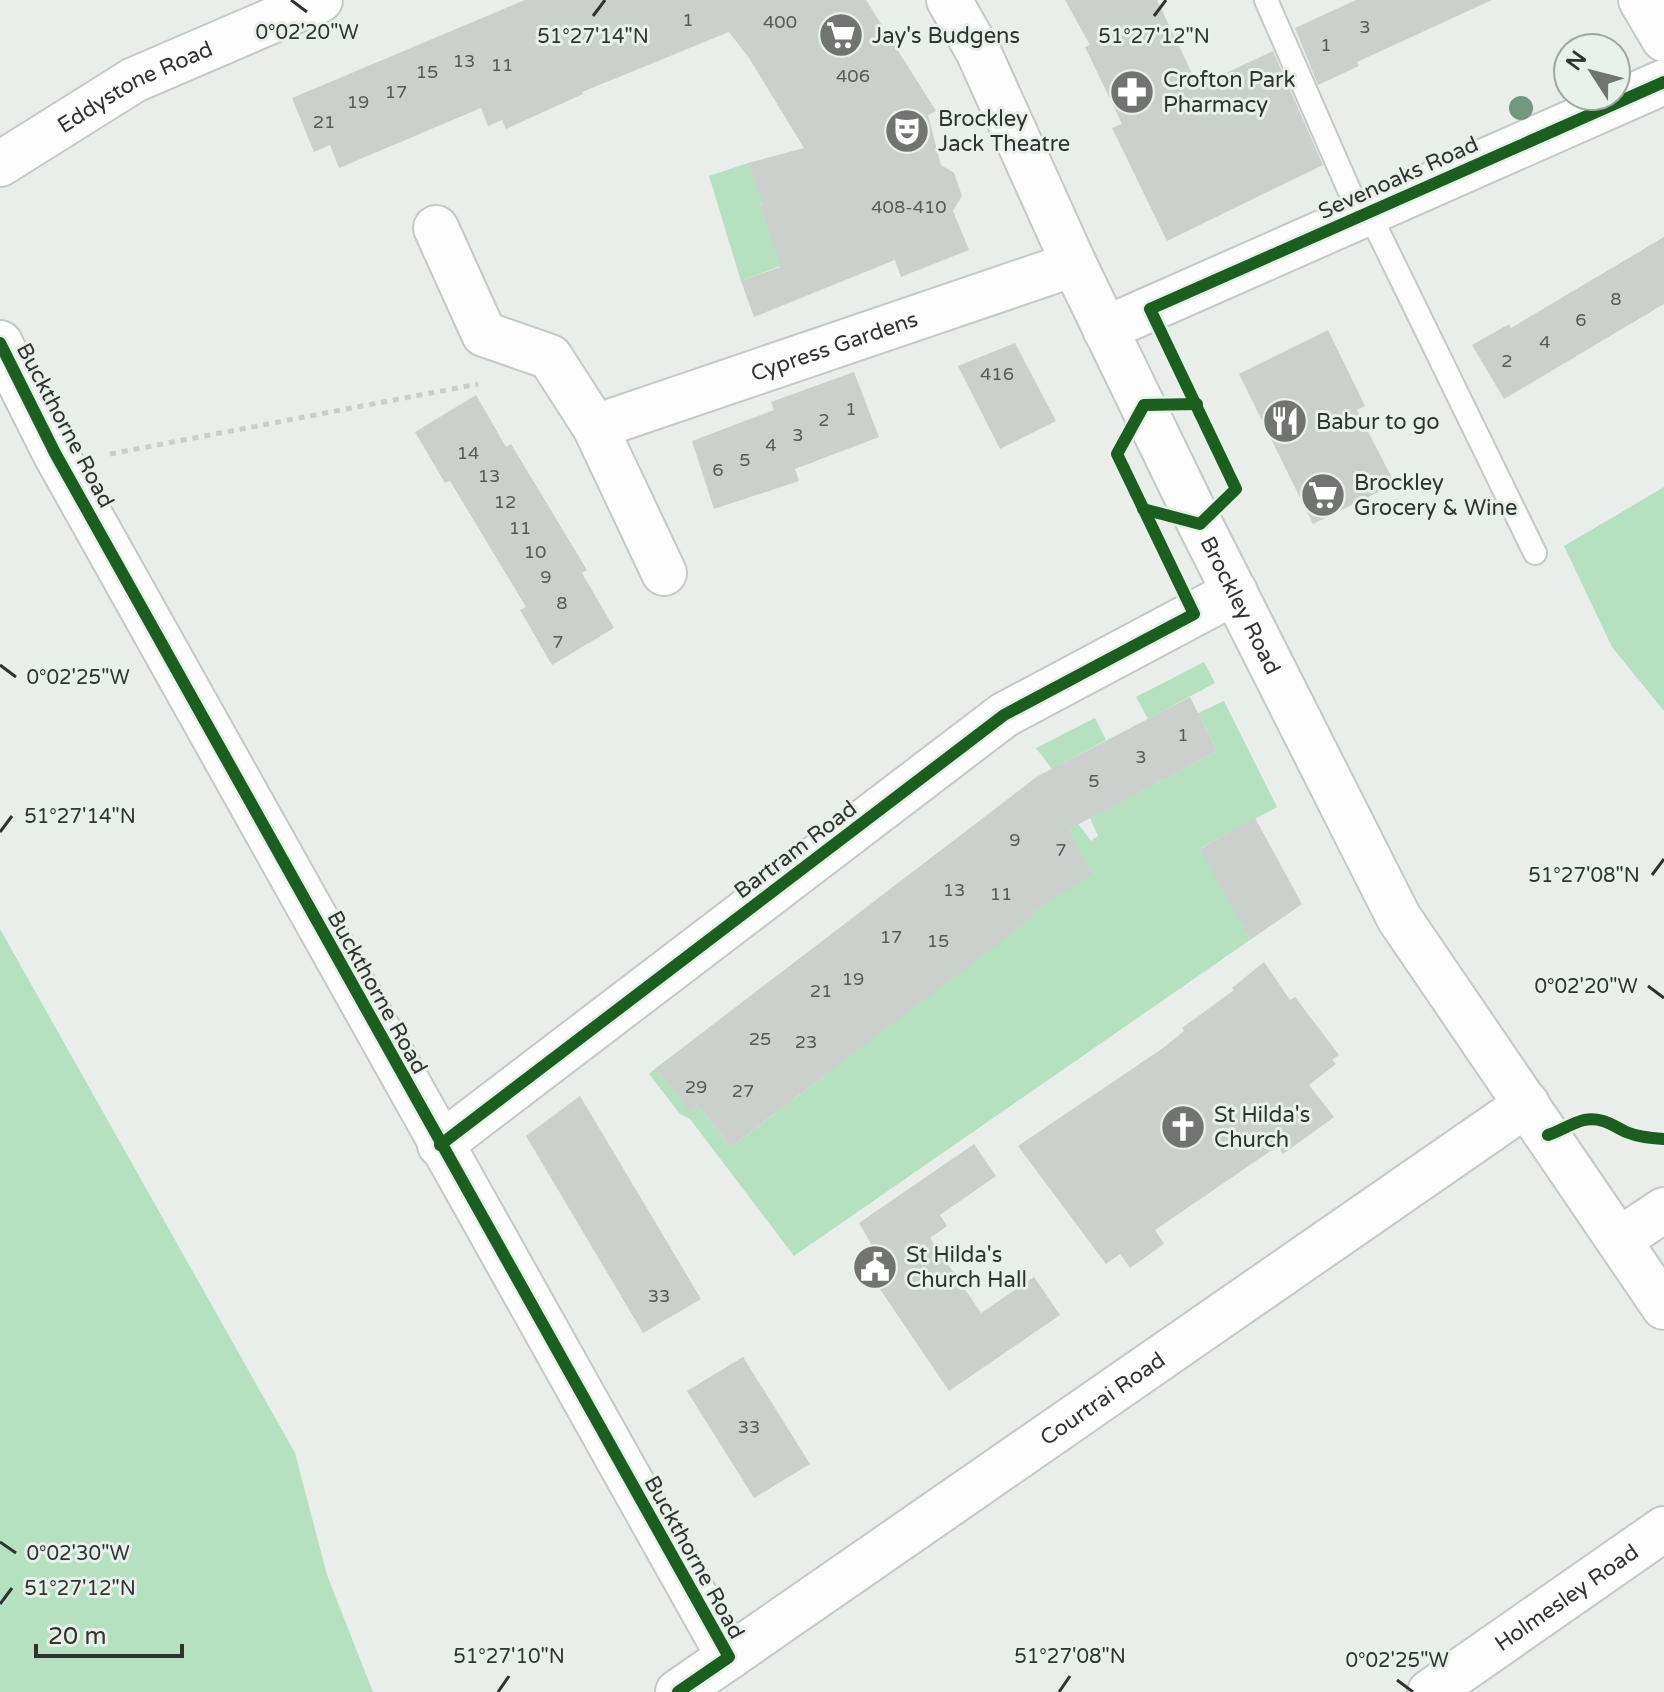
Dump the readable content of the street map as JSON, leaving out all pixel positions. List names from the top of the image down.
{
  "streets": {
    "street": [
      "Eddystone Road",
      "Sevenoaks Road",
      "Cypress Gardens",
      "Buckthorne Road",
      "Brockley Road",
      "Bartram Road",
      "Courtrai Road",
      "Holmesley Road"
    ]
  },
  "crossings": [
    ["Sevenoaks Road", "Brockley Road"],
    ["Cypress Gardens", "Brockley Road"],
    ["Buckthorne Road", "Bartram Road"],
    ["Buckthorne Road", "Courtrai Road"],
    ["Brockley Road", "Bartram Road"],
    ["Brockley Road", "Courtrai Road"]
  ],
  "places": {
    "supermarket": ["Jay's Budgens", "Brockley Grocery & Wine"],
    "pharmacy": ["Crofton Park Pharmacy"],
    "theatre": ["Brockley Jack Theatre"],
    "restaurant": ["Babur to go"],
    "church": ["St Hilda's Church"],
    "public building": ["St Hilda's Church Hall"]
  },
  "house_numbers": [
    "1",
    "400",
    "3",
    "1",
    "13",
    "11",
    "15",
    "406",
    "17",
    "19",
    "21",
    "408-410",
    "8",
    "6",
    "4",
    "2",
    "416",
    "1",
    "2",
    "3",
    "4",
    "14",
    "5",
    "6",
    "13",
    "12",
    "11",
    "10",
    "9",
    "8",
    "7",
    "1",
    "3",
    "5",
    "9",
    "7",
    "13",
    "11",
    "17",
    "15",
    "19",
    "21",
    "25",
    "23",
    "29",
    "27",
    "33",
    "33"
  ],
  "scale_bar": "20 m",
  "north": "top left",
  "coordinates": [
    "0°02'20\"W",
    "51°27'14\"N",
    "51°27'12\"N",
    "0°02'25\"W",
    "51°27'08\"N",
    "0°02'30\"W",
    "51°27'10\"N"
  ]
}
